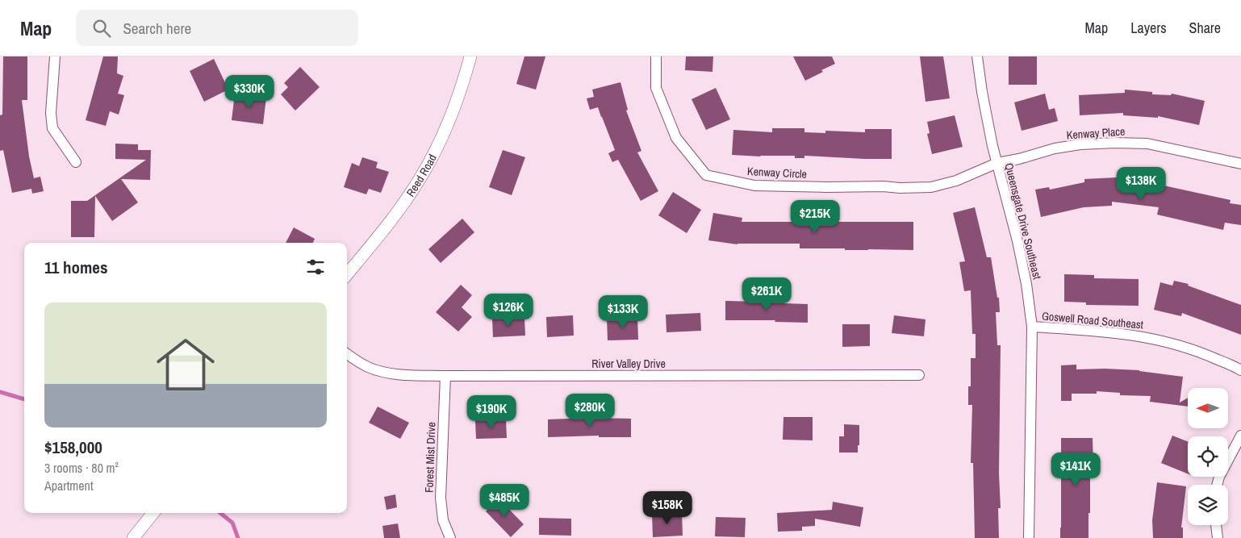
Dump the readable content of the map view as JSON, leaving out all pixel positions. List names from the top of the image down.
{
  "streets": {
    "street": [
      "Kenway Place",
      "Kenway Circle",
      "Reed Road",
      "Queensgate Drive Southeast",
      "Goswell Road Southeast",
      "River Valley Drive",
      "Forest Mist Drive"
    ]
  },
  "crossings": [
    ["Kenway Place", "Kenway Circle"],
    ["Kenway Place", "Queensgate Drive Southeast"],
    ["Queensgate Drive Southeast", "Goswell Road Southeast"],
    ["River Valley Drive", "Forest Mist Drive"]
  ],
  "north": "left",
  "page": {
    "header": "Map",
    "search": "Search here",
    "nav": ["Map", "Layers", "Share"],
    "price": [
      "$330K",
      "$138K",
      "$215K",
      "$261K",
      "$126K",
      "$133K",
      "$280K",
      "$190K",
      "$141K",
      "$485K",
      "$158K"
    ],
    "heading": "11 homes",
    "list": [
      {
        "name": "$158,000",
        "note": "3 rooms · 80 m² · Apartment"
      }
    ]
  }
}
